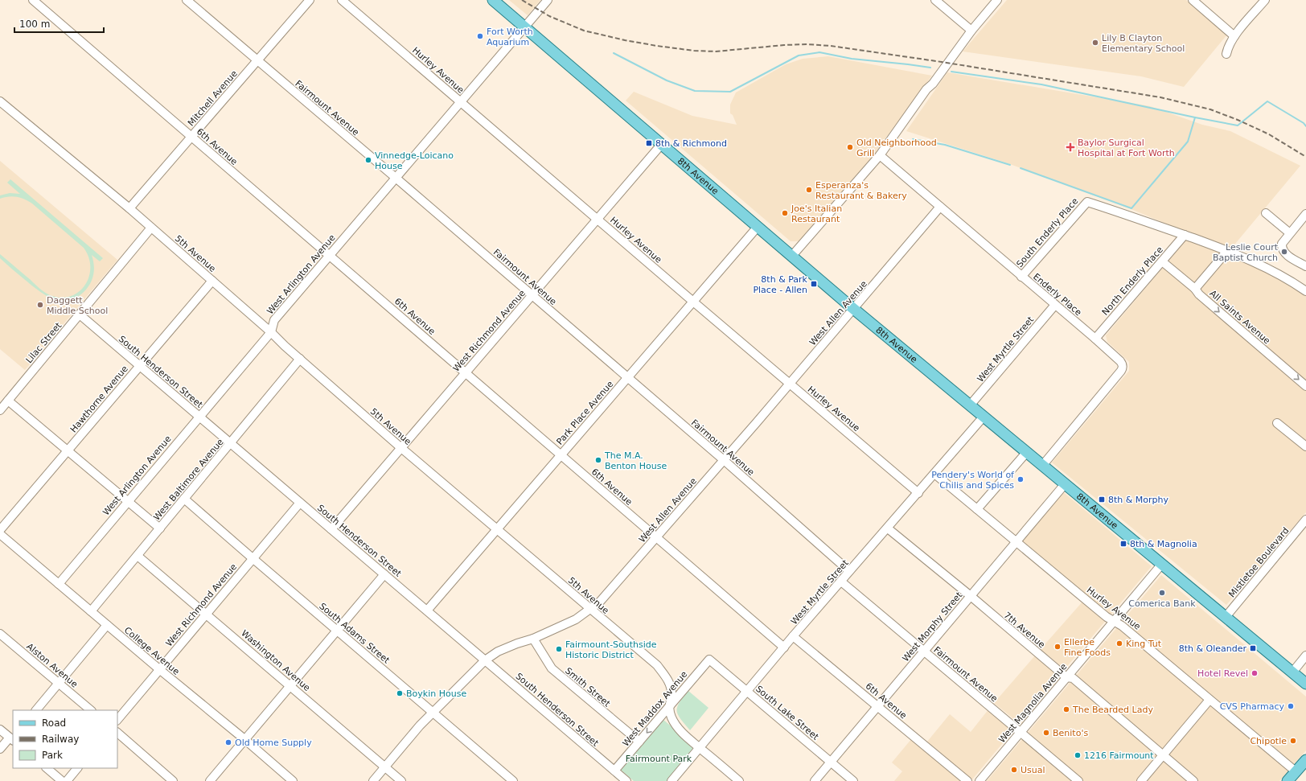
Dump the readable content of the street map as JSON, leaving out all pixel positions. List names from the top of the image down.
{
  "streets": {
    "main road": ["8th Avenue"],
    "street": [
      "Hurley Avenue",
      "Mitchell Avenue",
      "Fairmount Avenue",
      "6th Avenue",
      "South Enderly Place",
      "5th Avenue",
      "West Arlington Avenue",
      "North Enderly Place",
      "Enderly Place",
      "West Allen Avenue",
      "All Saints Avenue",
      "West Richmond Avenue",
      "Lilac Street",
      "West Myrtle Street",
      "South Henderson Street",
      "Hawthorne Avenue",
      "Park Place Avenue",
      "West Baltimore Avenue",
      "Mistletoe Boulevard",
      "West Morphy Street",
      "7th Avenue",
      "South Adams Street",
      "College Avenue",
      "Washington Avenue",
      "Alston Avenue",
      "Smith Street",
      "West Magnolia Avenue",
      "West Maddox Avenue",
      "South Lake Street"
    ]
  },
  "crossings": [
    ["Hurley Avenue", "West Arlington Avenue"],
    ["Hurley Avenue", "West Allen Avenue"],
    ["Hurley Avenue", "West Richmond Avenue"],
    ["Hurley Avenue", "West Myrtle Street"],
    ["Hurley Avenue", "Park Place Avenue"],
    ["Hurley Avenue", "West Morphy Street"],
    ["Hurley Avenue", "West Magnolia Avenue"],
    ["Mitchell Avenue", "Fairmount Avenue"],
    ["Mitchell Avenue", "6th Avenue"],
    ["Mitchell Avenue", "5th Avenue"],
    ["Fairmount Avenue", "West Arlington Avenue"],
    ["Fairmount Avenue", "West Allen Avenue"],
    ["Fairmount Avenue", "West Richmond Avenue"],
    ["Fairmount Avenue", "West Myrtle Street"],
    ["Fairmount Avenue", "Park Place Avenue"],
    ["Fairmount Avenue", "West Morphy Street"],
    ["Fairmount Avenue", "West Magnolia Avenue"],
    ["6th Avenue", "West Arlington Avenue"],
    ["6th Avenue", "West Allen Avenue"],
    ["6th Avenue", "West Richmond Avenue"],
    ["6th Avenue", "West Myrtle Street"],
    ["6th Avenue", "Park Place Avenue"],
    ["6th Avenue", "West Morphy Street"],
    ["8th Avenue", "West Arlington Avenue"],
    ["8th Avenue", "Enderly Place"],
    ["8th Avenue", "West Allen Avenue"],
    ["8th Avenue", "West Richmond Avenue"],
    ["8th Avenue", "West Myrtle Street"],
    ["8th Avenue", "Park Place Avenue"],
    ["8th Avenue", "Mistletoe Boulevard"],
    ["8th Avenue", "West Morphy Street"],
    ["8th Avenue", "West Magnolia Avenue"],
    ["South Enderly Place", "North Enderly Place"],
    ["South Enderly Place", "Enderly Place"],
    ["5th Avenue", "West Arlington Avenue"],
    ["5th Avenue", "West Allen Avenue"],
    ["5th Avenue", "West Richmond Avenue"],
    ["5th Avenue", "Lilac Street"],
    ["5th Avenue", "Hawthorne Avenue"],
    ["5th Avenue", "Park Place Avenue"],
    ["5th Avenue", "West Baltimore Avenue"],
    ["5th Avenue", "West Maddox Avenue"],
    ["West Arlington Avenue", "South Henderson Street"],
    ["West Arlington Avenue", "College Avenue"],
    ["North Enderly Place", "Enderly Place"],
    ["North Enderly Place", "All Saints Avenue"],
    ["Enderly Place", "West Allen Avenue"],
    ["Enderly Place", "West Myrtle Street"],
    ["West Allen Avenue", "South Henderson Street"],
    ["West Allen Avenue", "South Adams Street"],
    ["West Allen Avenue", "Washington Avenue"],
    ["West Allen Avenue", "Smith Street"],
    ["West Richmond Avenue", "South Henderson Street"],
    ["West Richmond Avenue", "South Adams Street"],
    ["West Richmond Avenue", "College Avenue"],
    ["West Richmond Avenue", "Washington Avenue"],
    ["Lilac Street", "South Henderson Street"],
    ["West Myrtle Street", "7th Avenue"],
    ["West Myrtle Street", "South Lake Street"],
    ["South Henderson Street", "Hawthorne Avenue"],
    ["South Henderson Street", "Park Place Avenue"],
    ["South Henderson Street", "West Baltimore Avenue"],
    ["South Henderson Street", "West Maddox Avenue"],
    ["West Baltimore Avenue", "South Adams Street"],
    ["West Baltimore Avenue", "College Avenue"],
    ["West Baltimore Avenue", "Washington Avenue"],
    ["West Morphy Street", "7th Avenue"],
    ["West Morphy Street", "South Lake Street"],
    ["7th Avenue", "West Magnolia Avenue"],
    ["Smith Street", "West Maddox Avenue"],
    ["West Maddox Avenue", "South Lake Street"]
  ],
  "parks": ["Fairmount Park"],
  "places": {
    "other": [
      "Fort Worth Aquarium",
      "Lily B Clayton Elementary School",
      "Old Neighborhood Grill",
      "Vinnedge-Loicano House",
      "Esperanza's Restaurant & Bakery",
      "Joe's Italian Restaurant",
      "Leslie Court Baptist Church",
      "Daggett Middle School",
      "The M.A. Benton House",
      "Pendery's World of Chilis and Spices",
      "Comerica Bank",
      "King Tut",
      "Ellerbe Fine Foods",
      "Fairmount-Southside Historic District",
      "Hotel Revel",
      "Boykin House",
      "CVS Pharmacy",
      "The Bearded Lady",
      "Benito's",
      "Chipotle",
      "Old Home Supply",
      "1216 Fairmount",
      "Usual"
    ],
    "transit": [
      "8th & Richmond",
      "8th & Park Place - Allen",
      "8th & Morphy",
      "8th & Magnolia",
      "8th & Oleander"
    ],
    "health": ["Baylor Surgical Hospital at Fort Worth"]
  },
  "legend": ["Road", "Railway", "Park"],
  "scale_bar": "100 m"
}
